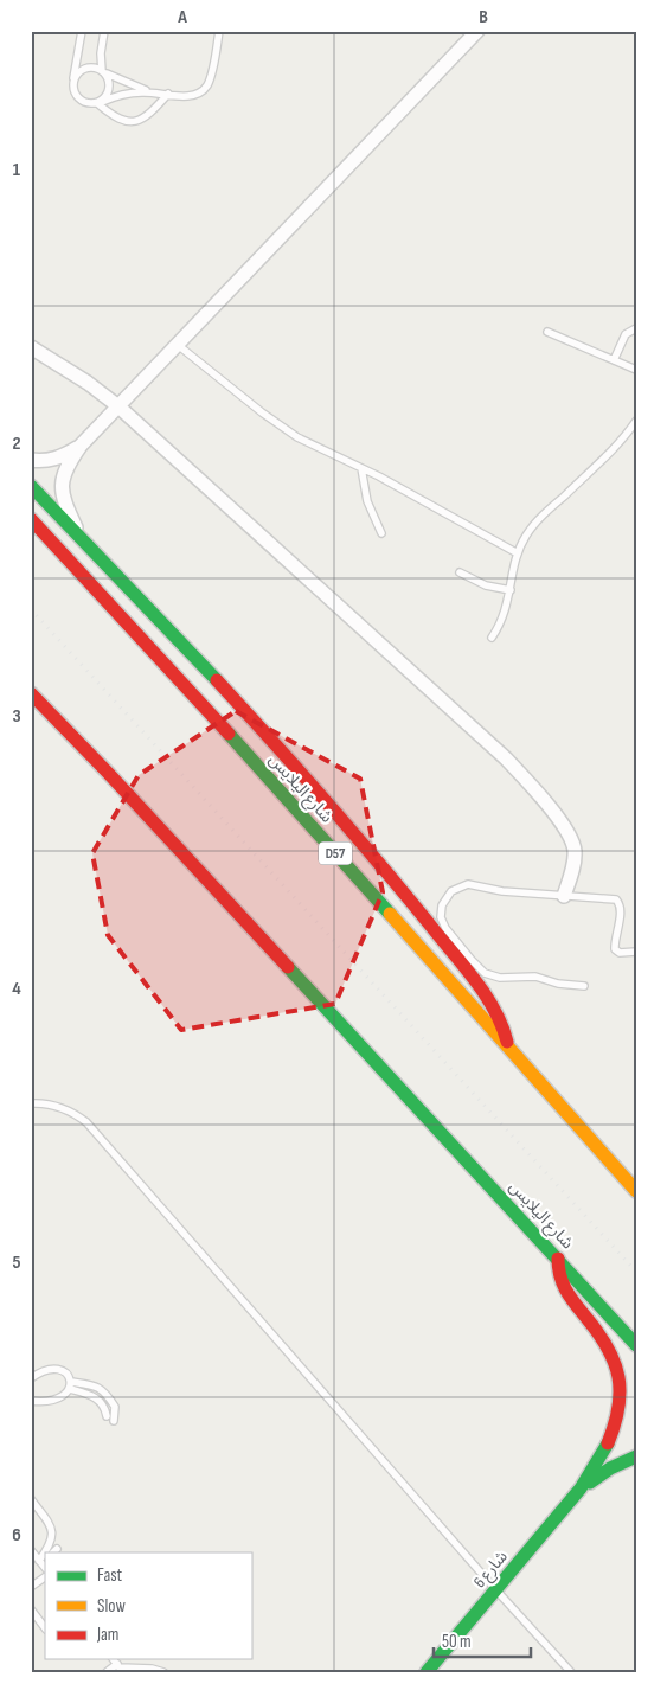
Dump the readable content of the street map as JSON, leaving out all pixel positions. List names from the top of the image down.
{
  "streets": {
    "main road": ["شارع اليلايس", "D57", "شارع 6"]
  },
  "legend": ["Fast", "Slow", "Jam"],
  "scale_bar": "50 m",
  "grid": {
    "columns": ["A", "B"],
    "rows": [
      "1",
      "2",
      "3",
      "4",
      "5",
      "6"
    ]
  }
}
